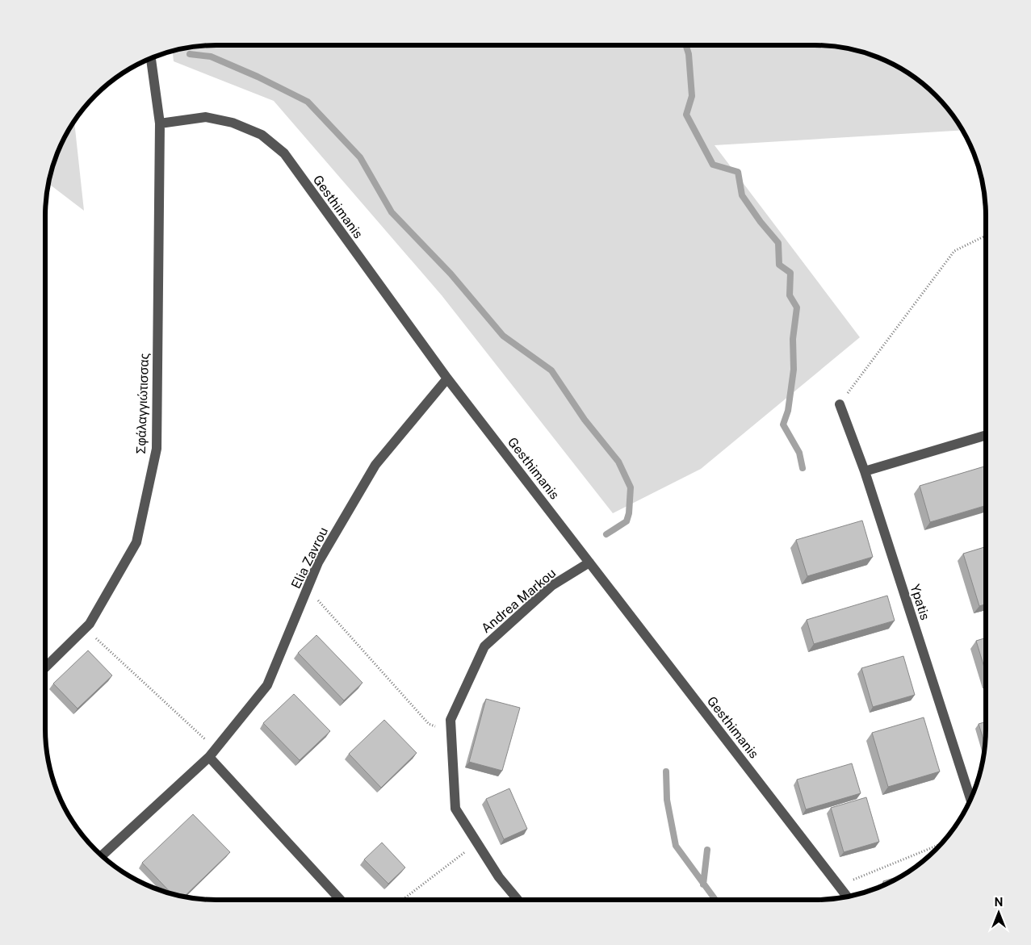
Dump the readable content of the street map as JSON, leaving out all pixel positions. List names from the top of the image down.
{
  "streets": {
    "street": [
      "Gesthimanis",
      "Σφάλαγγιώτισσας",
      "Elia Zavrou",
      "Andrea Markou",
      "Ypatis"
    ]
  },
  "crossings": [
    ["Gesthimanis", "Σφάλαγγιώτισσας"],
    ["Gesthimanis", "Elia Zavrou"],
    ["Gesthimanis", "Andrea Markou"]
  ],
  "north": "top"
}
